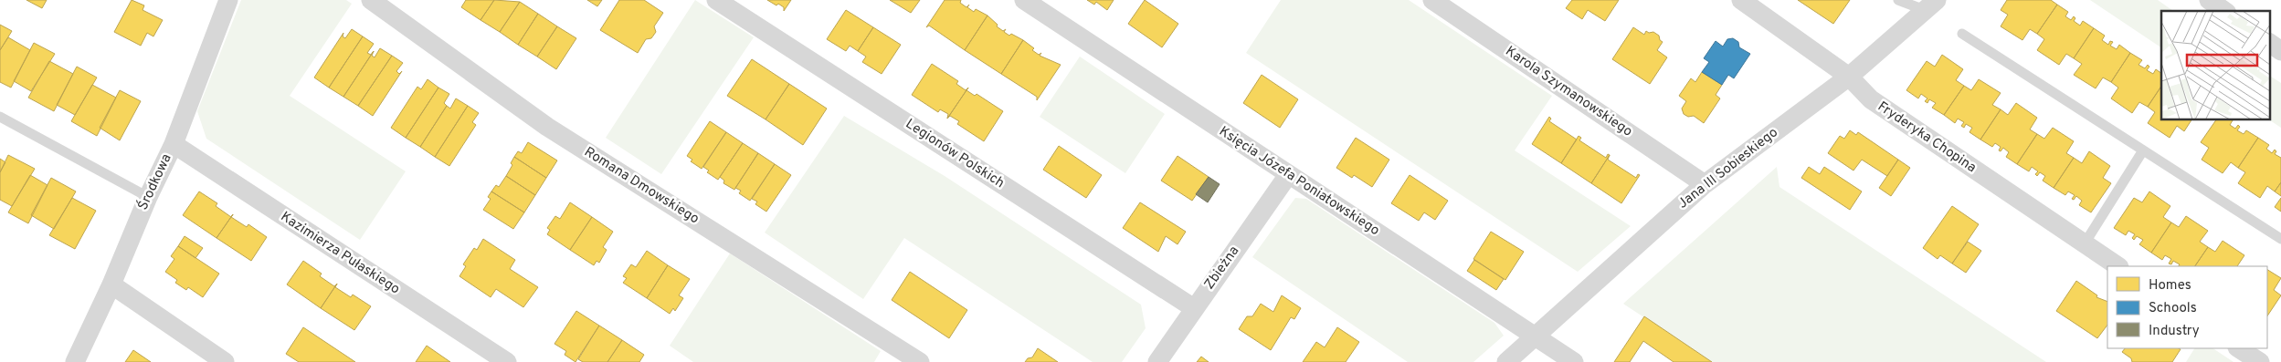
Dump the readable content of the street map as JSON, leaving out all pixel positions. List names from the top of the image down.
{
  "streets": {
    "street": [
      "Karola Szymanowskiego",
      "Fryderyka Chopina",
      "Legionów Polskich",
      "Jana III Sobieskiego",
      "Księcia Józefa Poniatowskiego",
      "Środkowa",
      "Romana Dmowskiego",
      "Kazimierza Pułaskiego",
      "Zbieżna"
    ]
  },
  "crossings": [
    ["Karola Szymanowskiego", "Jana III Sobieskiego"],
    ["Fryderyka Chopina", "Jana III Sobieskiego"],
    ["Legionów Polskich", "Zbieżna"],
    ["Jana III Sobieskiego", "Księcia Józefa Poniatowskiego"],
    ["Księcia Józefa Poniatowskiego", "Zbieżna"],
    ["Środkowa", "Kazimierza Pułaskiego"]
  ],
  "legend": ["Homes", "Schools", "Industry"]
}
